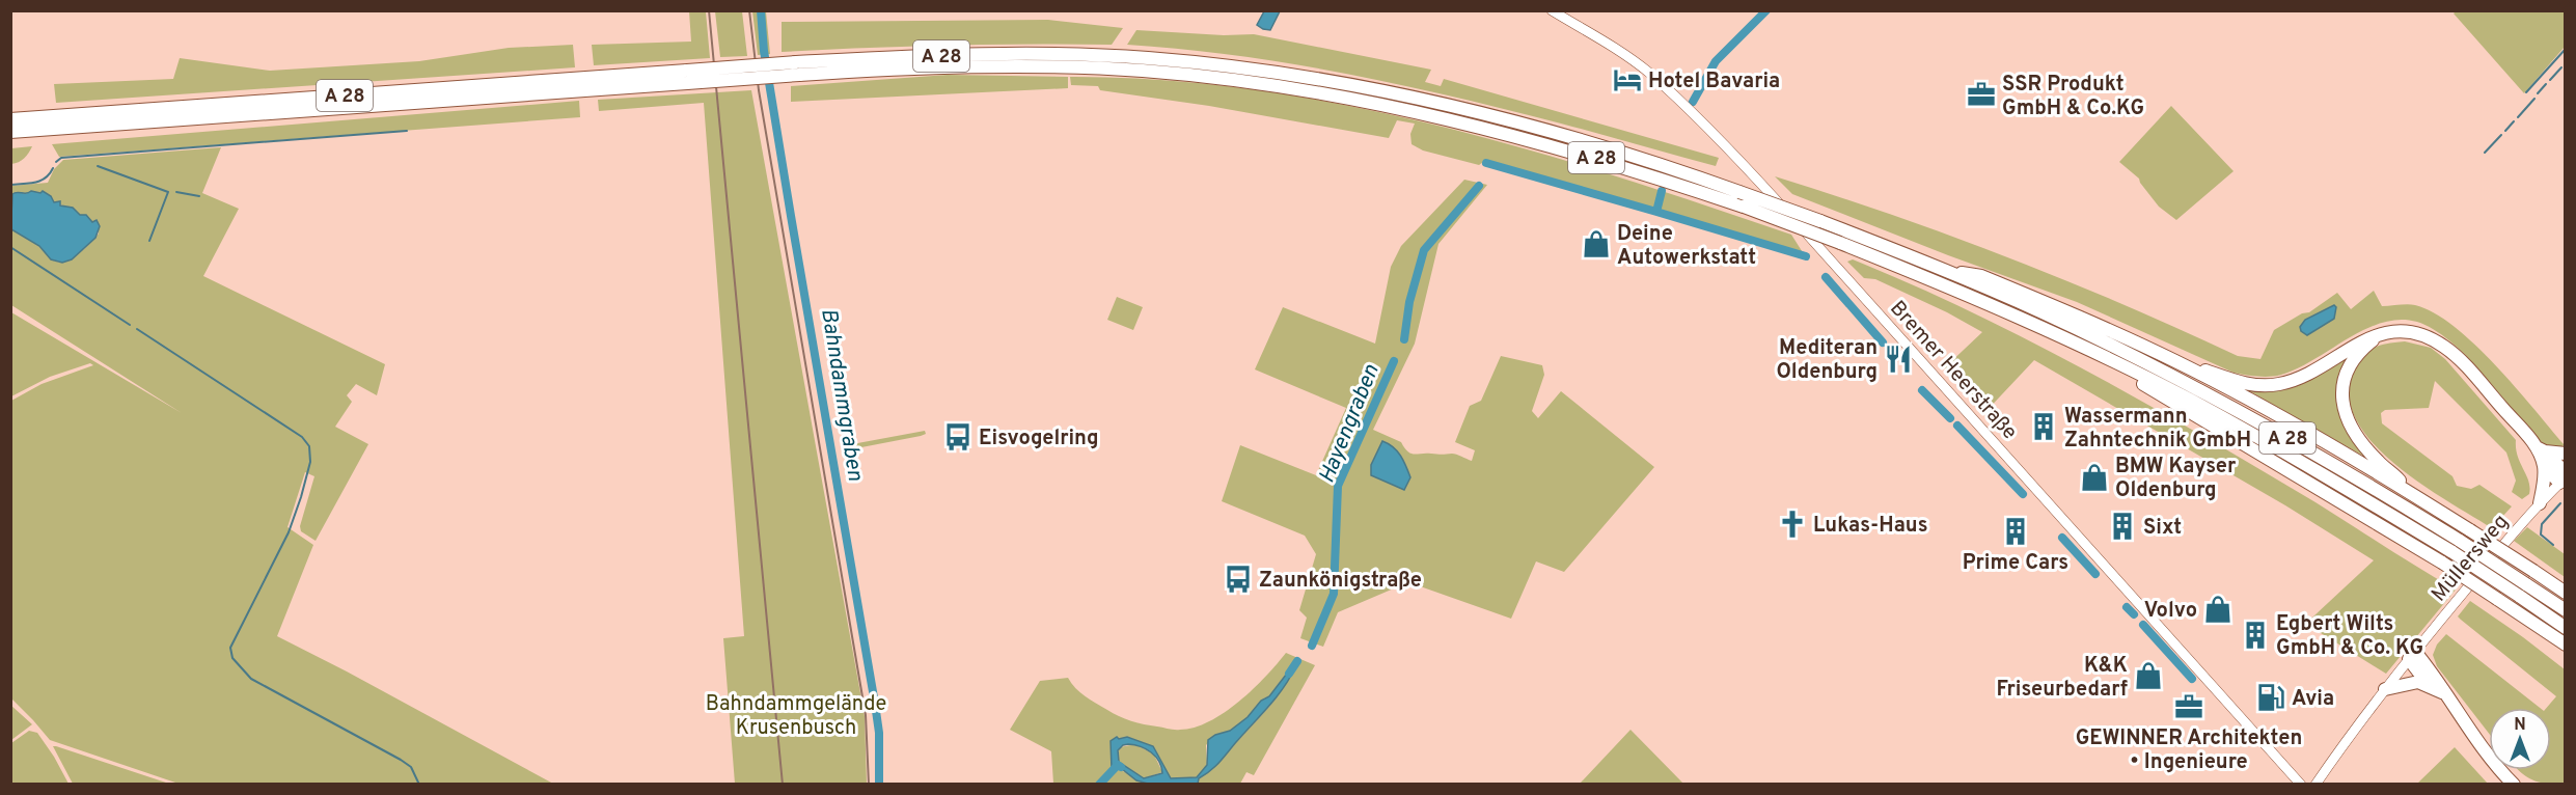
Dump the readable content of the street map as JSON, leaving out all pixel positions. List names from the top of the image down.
{
  "streets": {
    "highway": ["A 28"],
    "street": ["Bremer Heerstraße", "Müllersweg"]
  },
  "water": ["Bahndammgraben", "Hayengraben"],
  "parks": ["Bahndammgelände Krusenbusch"],
  "places": {
    "hotel": ["Hotel Bavaria"],
    "office": ["SSR Produkt GmbH & Co.KG", "GEWINNER Architekten • Ingenieure"],
    "shop": [
      "Deine Autowerkstatt",
      "BMW Kayser Oldenburg",
      "Volvo",
      "K&K Friseurbedarf"
    ],
    "restaurant": ["Mediteran Oldenburg"],
    "building": [
      "Wassermann Zahntechnik GmbH",
      "Sixt",
      "Prime Cars",
      "Egbert Wilts GmbH & Co. KG"
    ],
    "bus stop": ["Eisvogelring", "Zaunkönigstraße"],
    "church": ["Lukas-Haus"],
    "fuel station": ["Avia"]
  },
  "north": "top"
}
